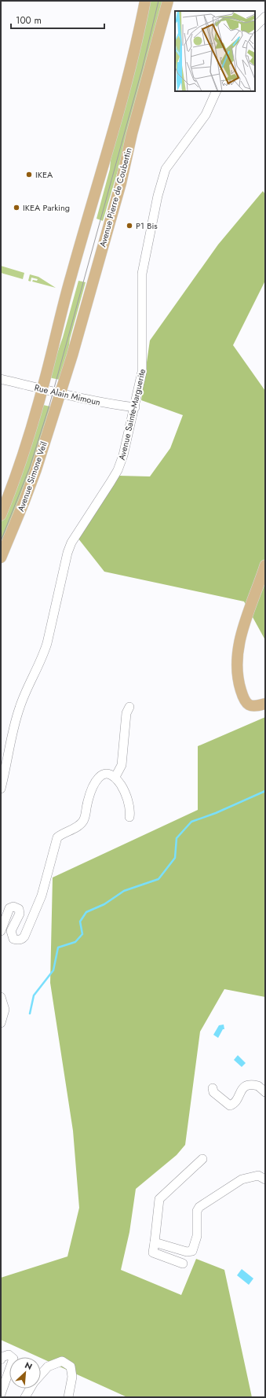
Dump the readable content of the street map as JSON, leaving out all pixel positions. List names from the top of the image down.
{
  "streets": {
    "main road": ["Avenue Pierre de Coubertin", "Avenue Simone Veil"],
    "street": ["Rue Alain Mimoun", "Avenue Sainte-Marguerite"]
  },
  "crossings": [
    ["Avenue Pierre de Coubertin", "Rue Alain Mimoun"],
    ["Avenue Pierre de Coubertin", "Avenue Simone Veil"],
    ["Rue Alain Mimoun", "Avenue Sainte-Marguerite"],
    ["Rue Alain Mimoun", "Avenue Simone Veil"]
  ],
  "places": ["IKEA", "IKEA Parking", "P1 Bis"],
  "scale_bar": "100 m",
  "north": "top right"
}
